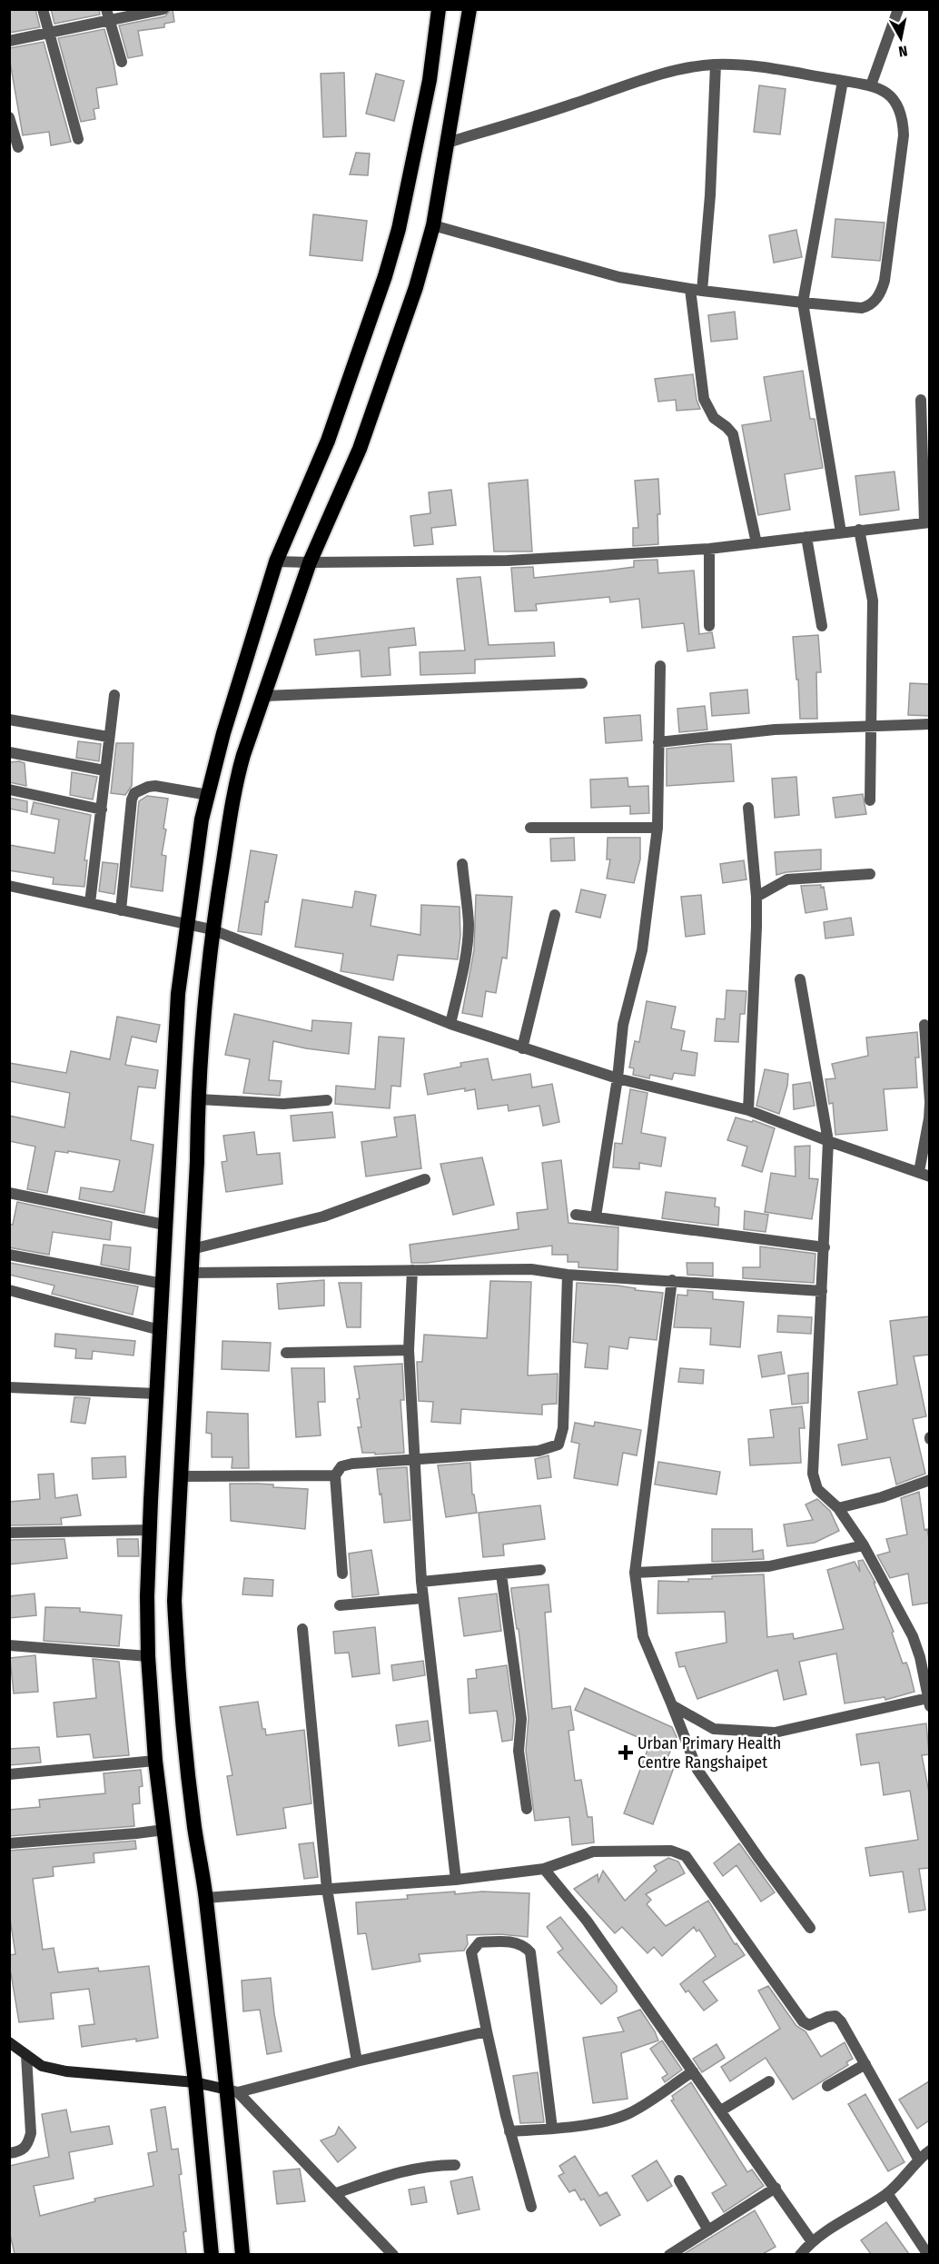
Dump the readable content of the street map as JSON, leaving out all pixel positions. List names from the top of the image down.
{
  "places": {
    "health": ["Urban Primary Health Centre Rangshaipet"]
  },
  "north": "bottom"
}
